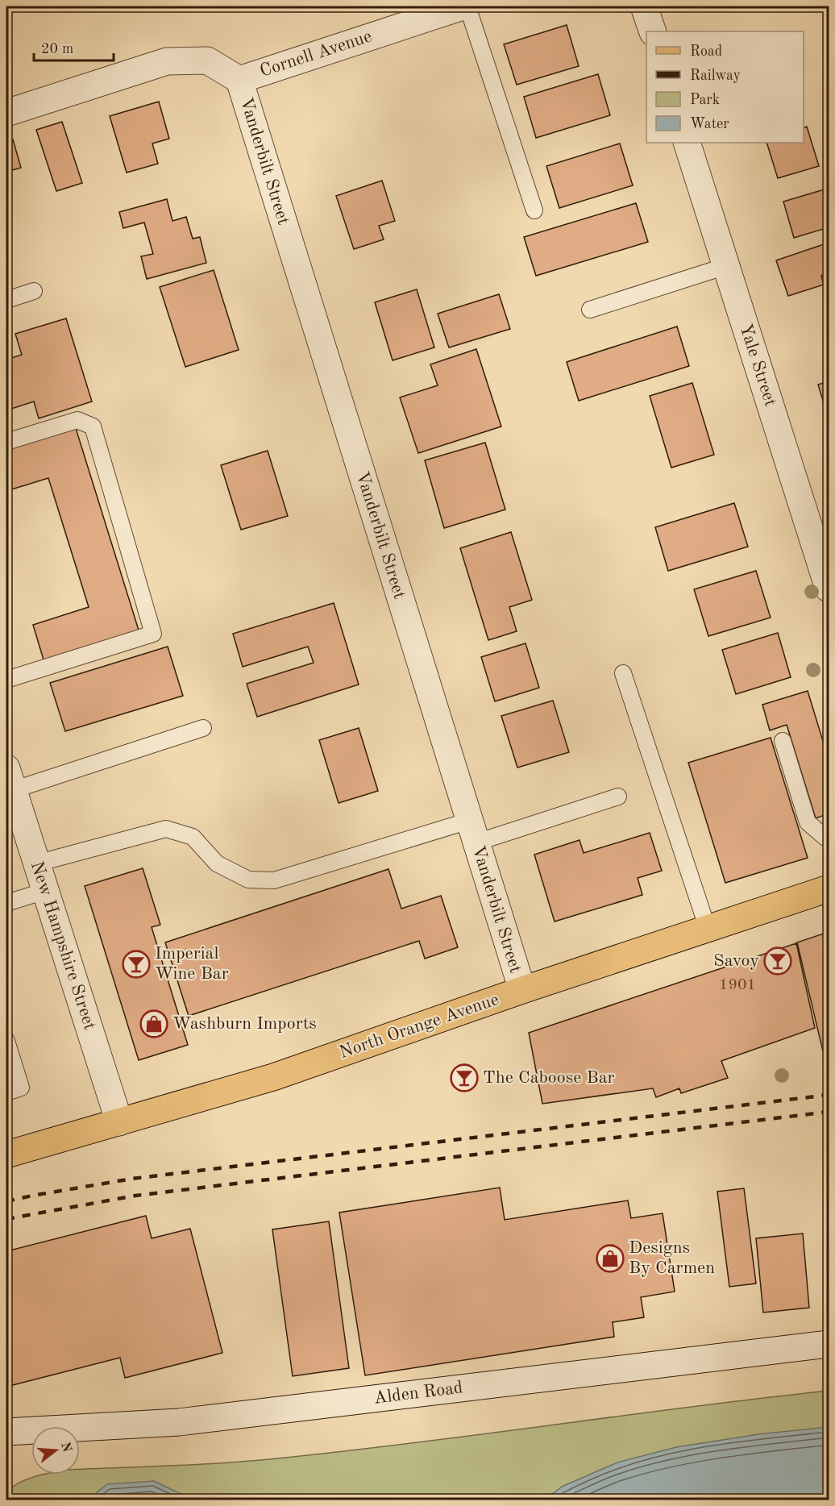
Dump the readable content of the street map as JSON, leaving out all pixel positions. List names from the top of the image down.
{
  "streets": {
    "main road": ["North Orange Avenue"],
    "street": [
      "Cornell Avenue",
      "Vanderbilt Street",
      "Yale Street",
      "New Hampshire Street",
      "Alden Road"
    ]
  },
  "crossings": [
    ["Cornell Avenue", "Vanderbilt Street"],
    ["Vanderbilt Street", "North Orange Avenue"],
    ["New Hampshire Street", "North Orange Avenue"]
  ],
  "places": {
    "bar": ["Savoy", "Imperial Wine Bar", "The Caboose Bar"],
    "shop": ["Washburn Imports", "Designs By Carmen"]
  },
  "house_numbers": ["1901"],
  "legend": [
    "Road",
    "Railway",
    "Park",
    "Water"
  ],
  "scale_bar": "20 m",
  "north": "right"
}
